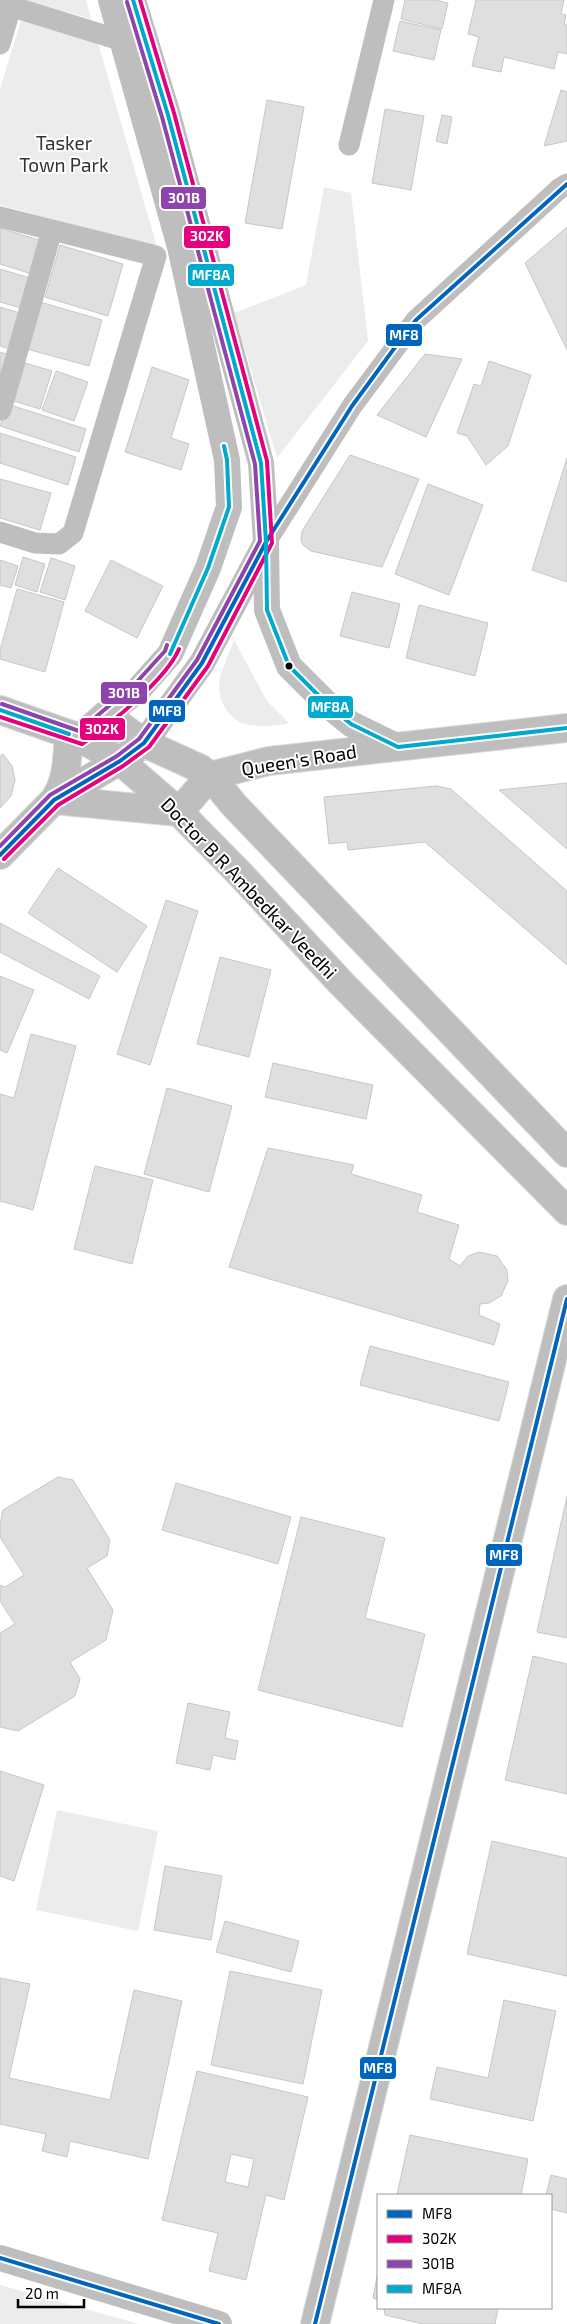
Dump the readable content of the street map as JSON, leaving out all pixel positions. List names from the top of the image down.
{
  "streets": {
    "main road": ["Queen's Road", "Doctor B R Ambedkar Veedhi"]
  },
  "parks": ["Tasker Town Park"],
  "lines": [
    "transit line 302K",
    "transit line MF8A",
    "transit line 301B",
    "transit line MF8"
  ],
  "legend": [
    "MF8",
    "302K",
    "301B",
    "MF8A"
  ],
  "scale_bar": "20 m"
}
